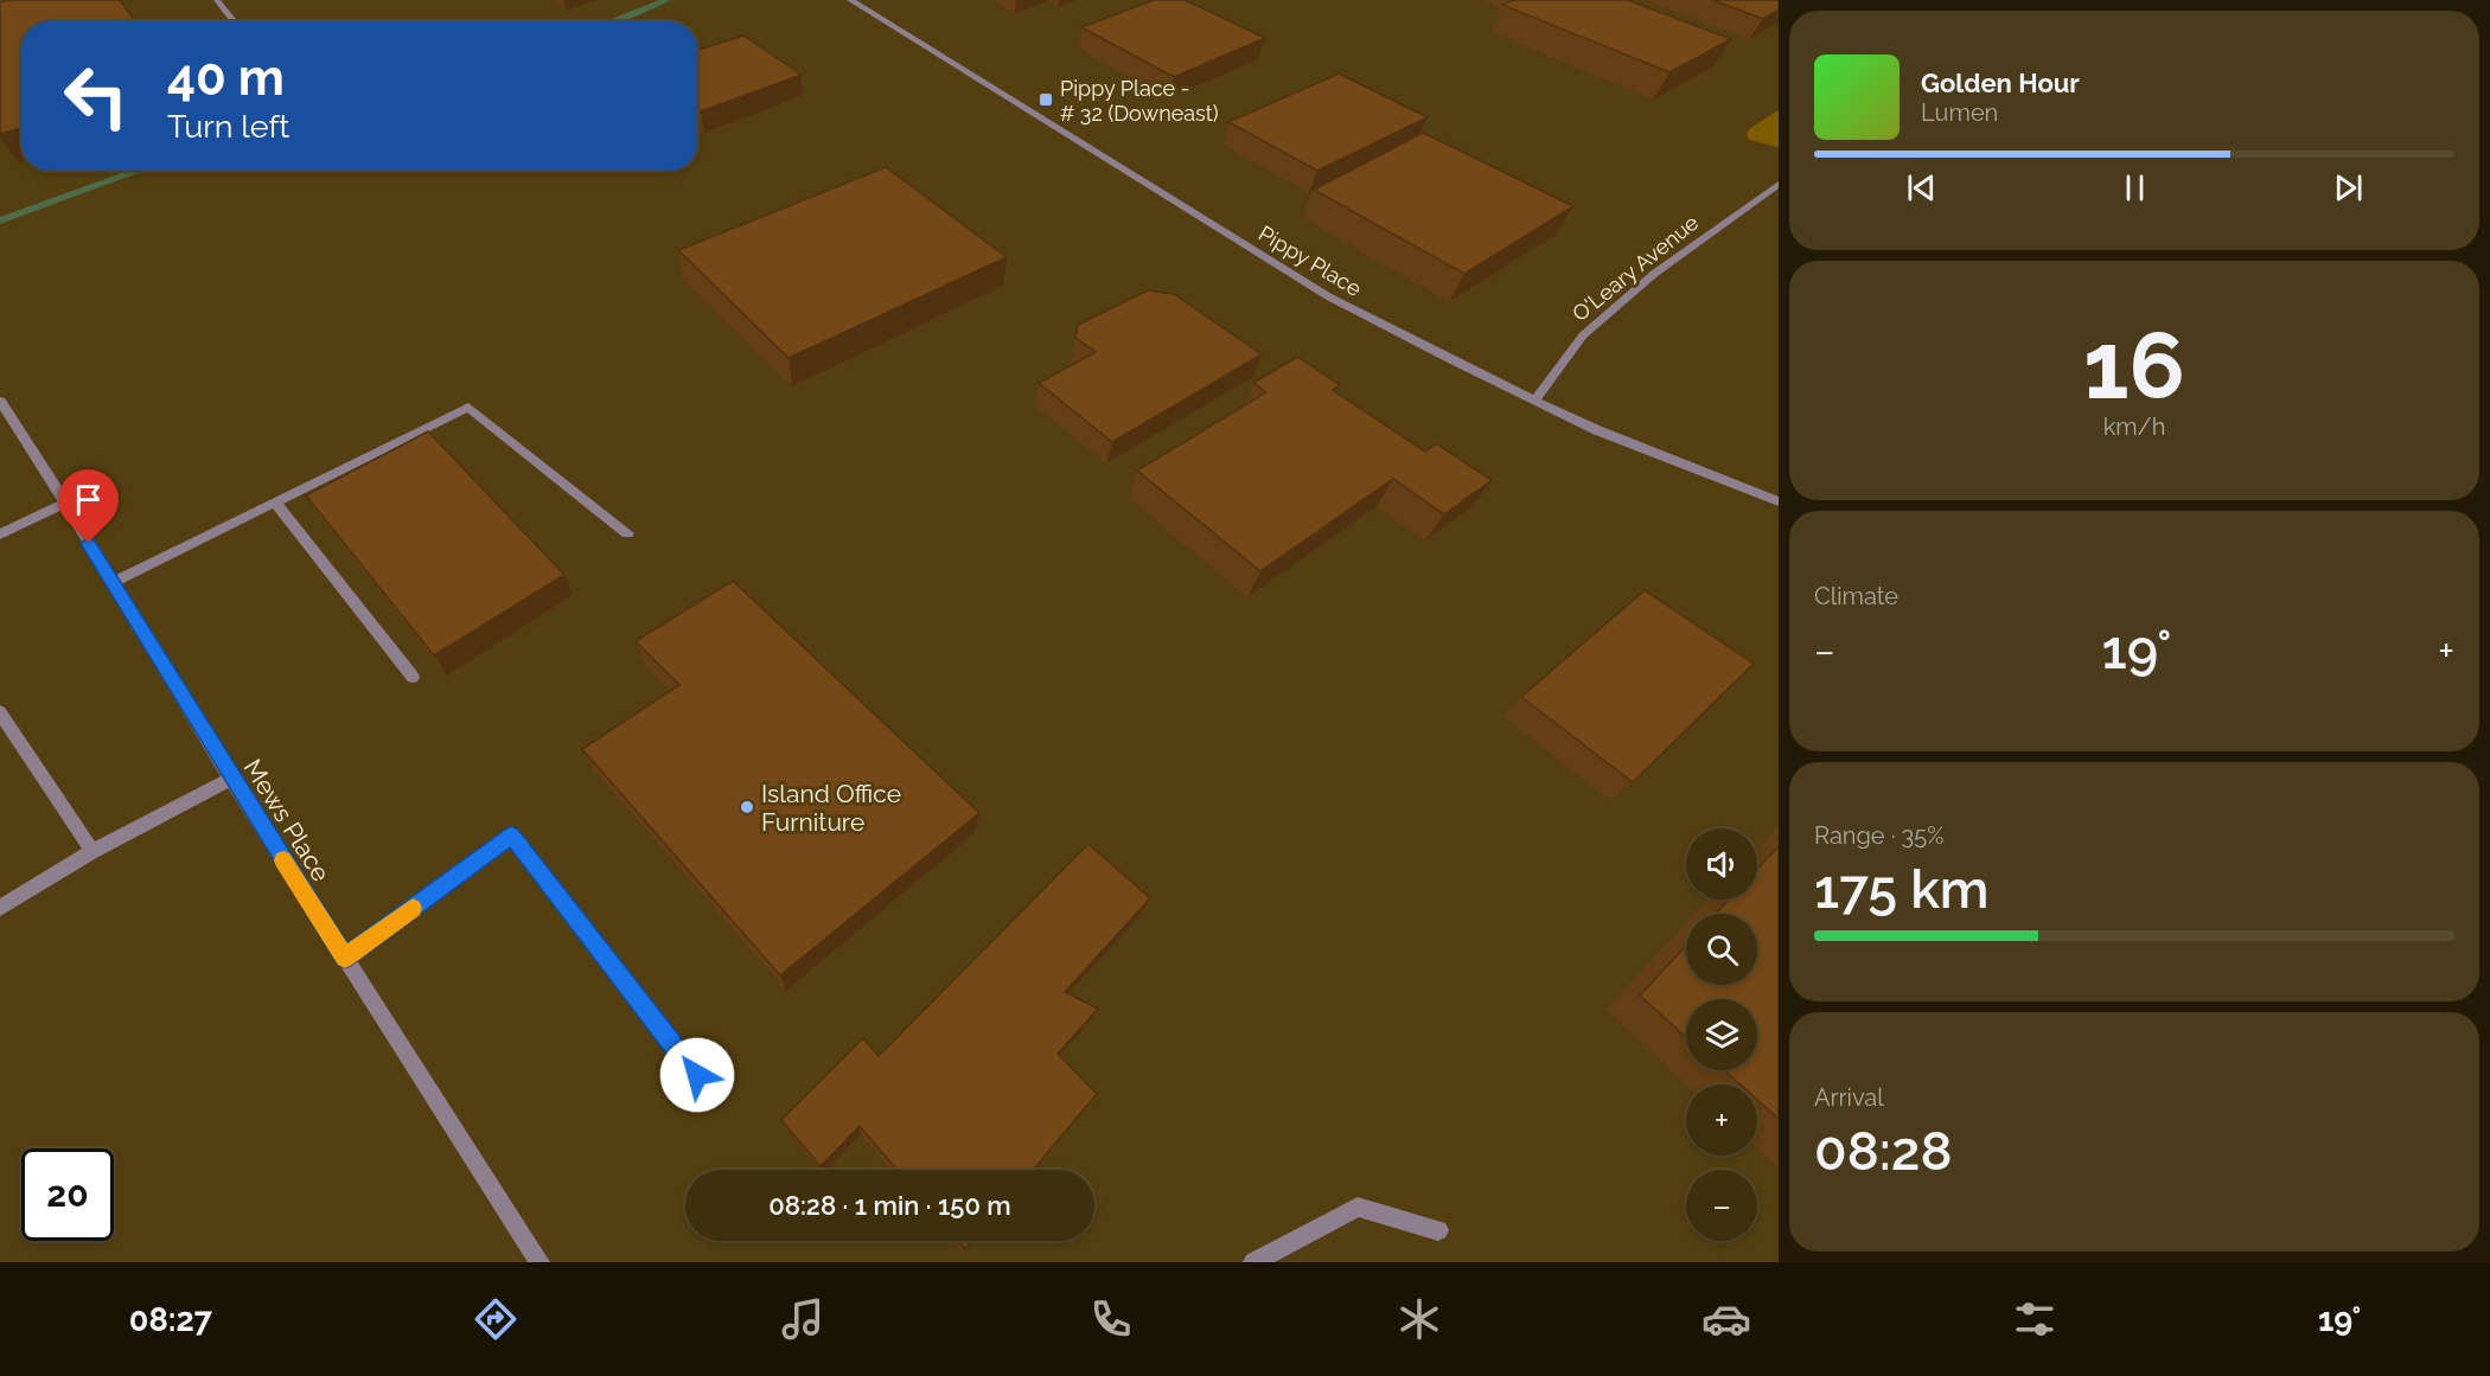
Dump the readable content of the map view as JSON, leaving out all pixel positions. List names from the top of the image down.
{
  "streets": {
    "street": ["Pippy Place", "O'Leary Avenue", "Mews Place"]
  },
  "crossings": [
    ["Pippy Place", "O'Leary Avenue"]
  ],
  "places": {
    "transit": ["Pippy Place - # 32 (Downeast)"],
    "other": ["Island Office Furniture"]
  },
  "page": {
    "turn": ["40 m", "Turn left"],
    "song": ["Golden Hour", "Lumen"],
    "tile": [
      ["16", "km/h"],
      "Climate",
      ["Range · 35%", "175 km"],
      ["Arrival", "08:28"]
    ],
    "heat": ["−", "19°", "+"],
    "map_buttons": ["+", "−"],
    "limit": "20",
    "trip": "08:28 · 1 min · 150 m",
    "tabs": ["08:27", "19°"]
  }
}
